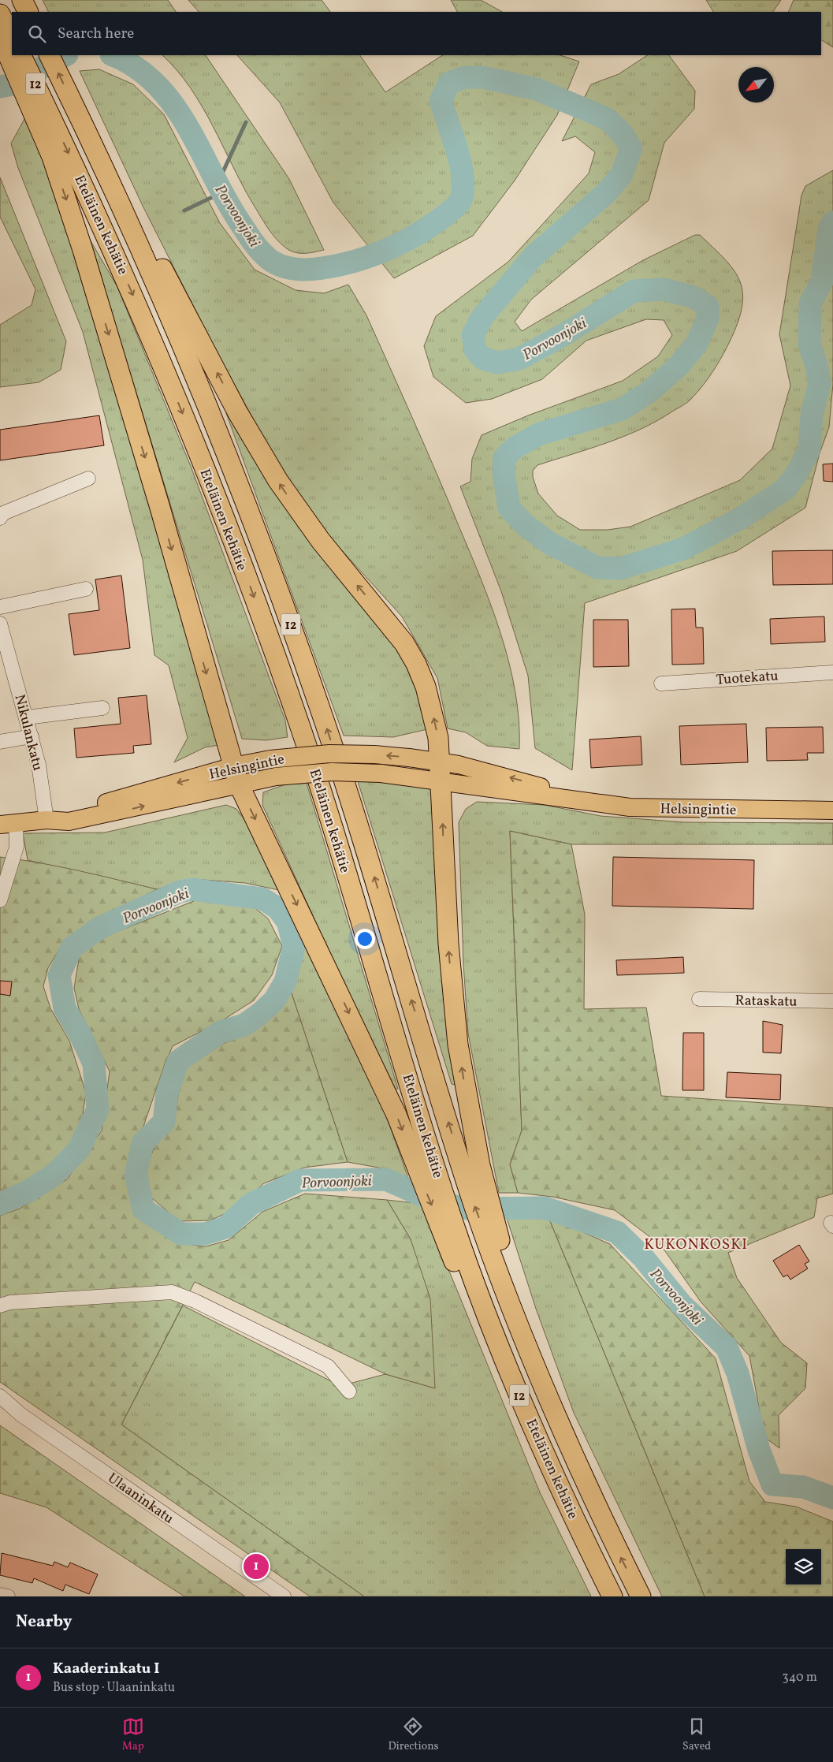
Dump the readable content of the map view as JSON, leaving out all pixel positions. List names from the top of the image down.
{
  "streets": {
    "highway": ["12", "Eteläinen kehätie"],
    "main road": ["Helsingintie"],
    "street": [
      "Tuotekatu",
      "Nikulankatu",
      "Rataskatu",
      "Ulaaninkatu"
    ]
  },
  "crossings": [
    ["Nikulankatu", "Helsingintie"]
  ],
  "districts": ["KUKONKOSKI"],
  "water": ["Porvoonjoki"],
  "north": "bottom left",
  "page": {
    "search": "Search here",
    "pins": "1",
    "heading": "Nearby",
    "list": [
      {
        "mark": "1",
        "name": "Kaaderinkatu I",
        "note": "Bus stop · Ulaaninkatu",
        "value": "340 m"
      }
    ],
    "nav": ["Map", "Directions", "Saved"]
  }
}
